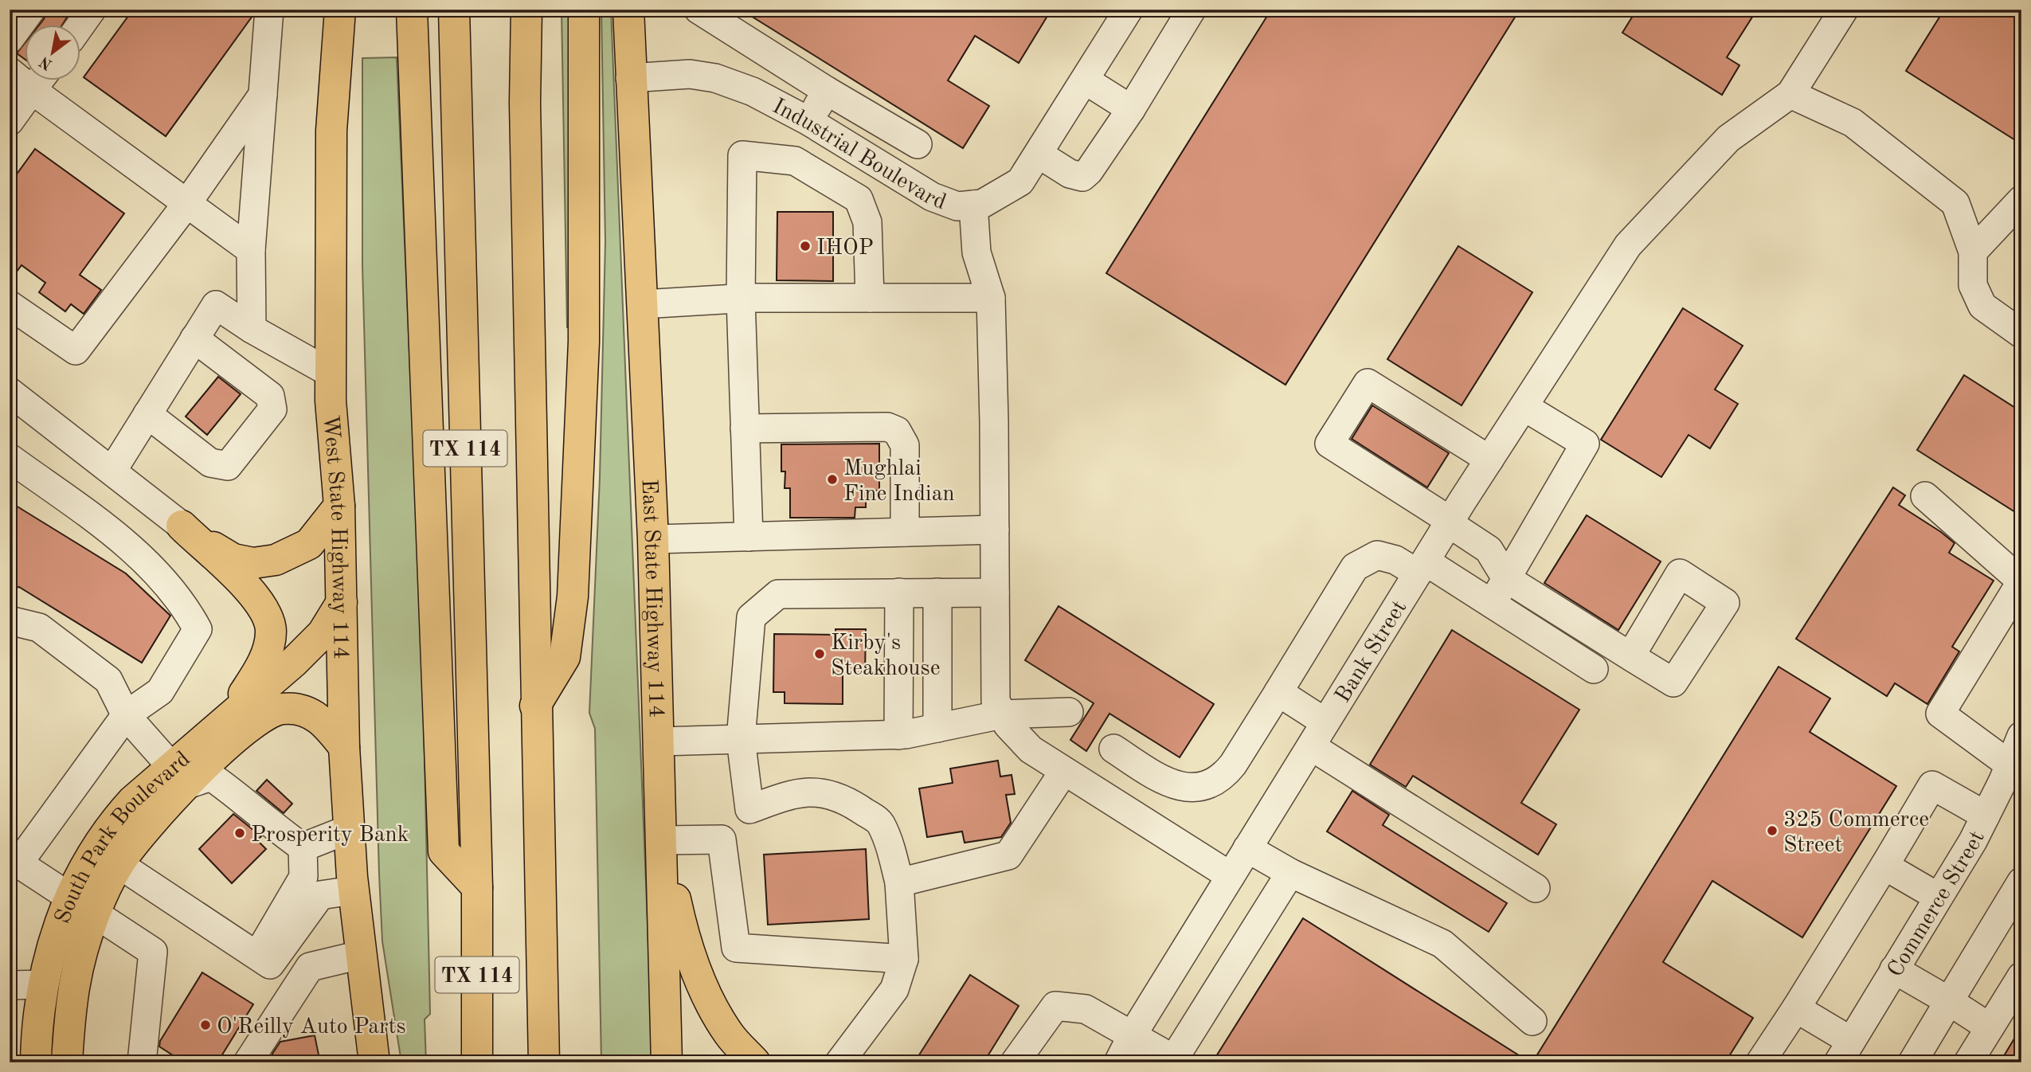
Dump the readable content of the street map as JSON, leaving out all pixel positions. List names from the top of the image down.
{
  "streets": {
    "main road": [
      "TX 114",
      "West State Highway 114",
      "East State Highway 114",
      "South Park Boulevard"
    ],
    "street": ["Industrial Boulevard", "Bank Street", "Commerce Street"]
  },
  "crossings": [
    ["Industrial Boulevard", "East State Highway 114"],
    ["West State Highway 114", "South Park Boulevard"]
  ],
  "places": [
    "IHOP",
    "Mughlai Fine Indian",
    "Kirby's Steakhouse",
    "325 Commerce Street",
    "Prosperity Bank",
    "O'Reilly Auto Parts"
  ],
  "north": "bottom left"
}
